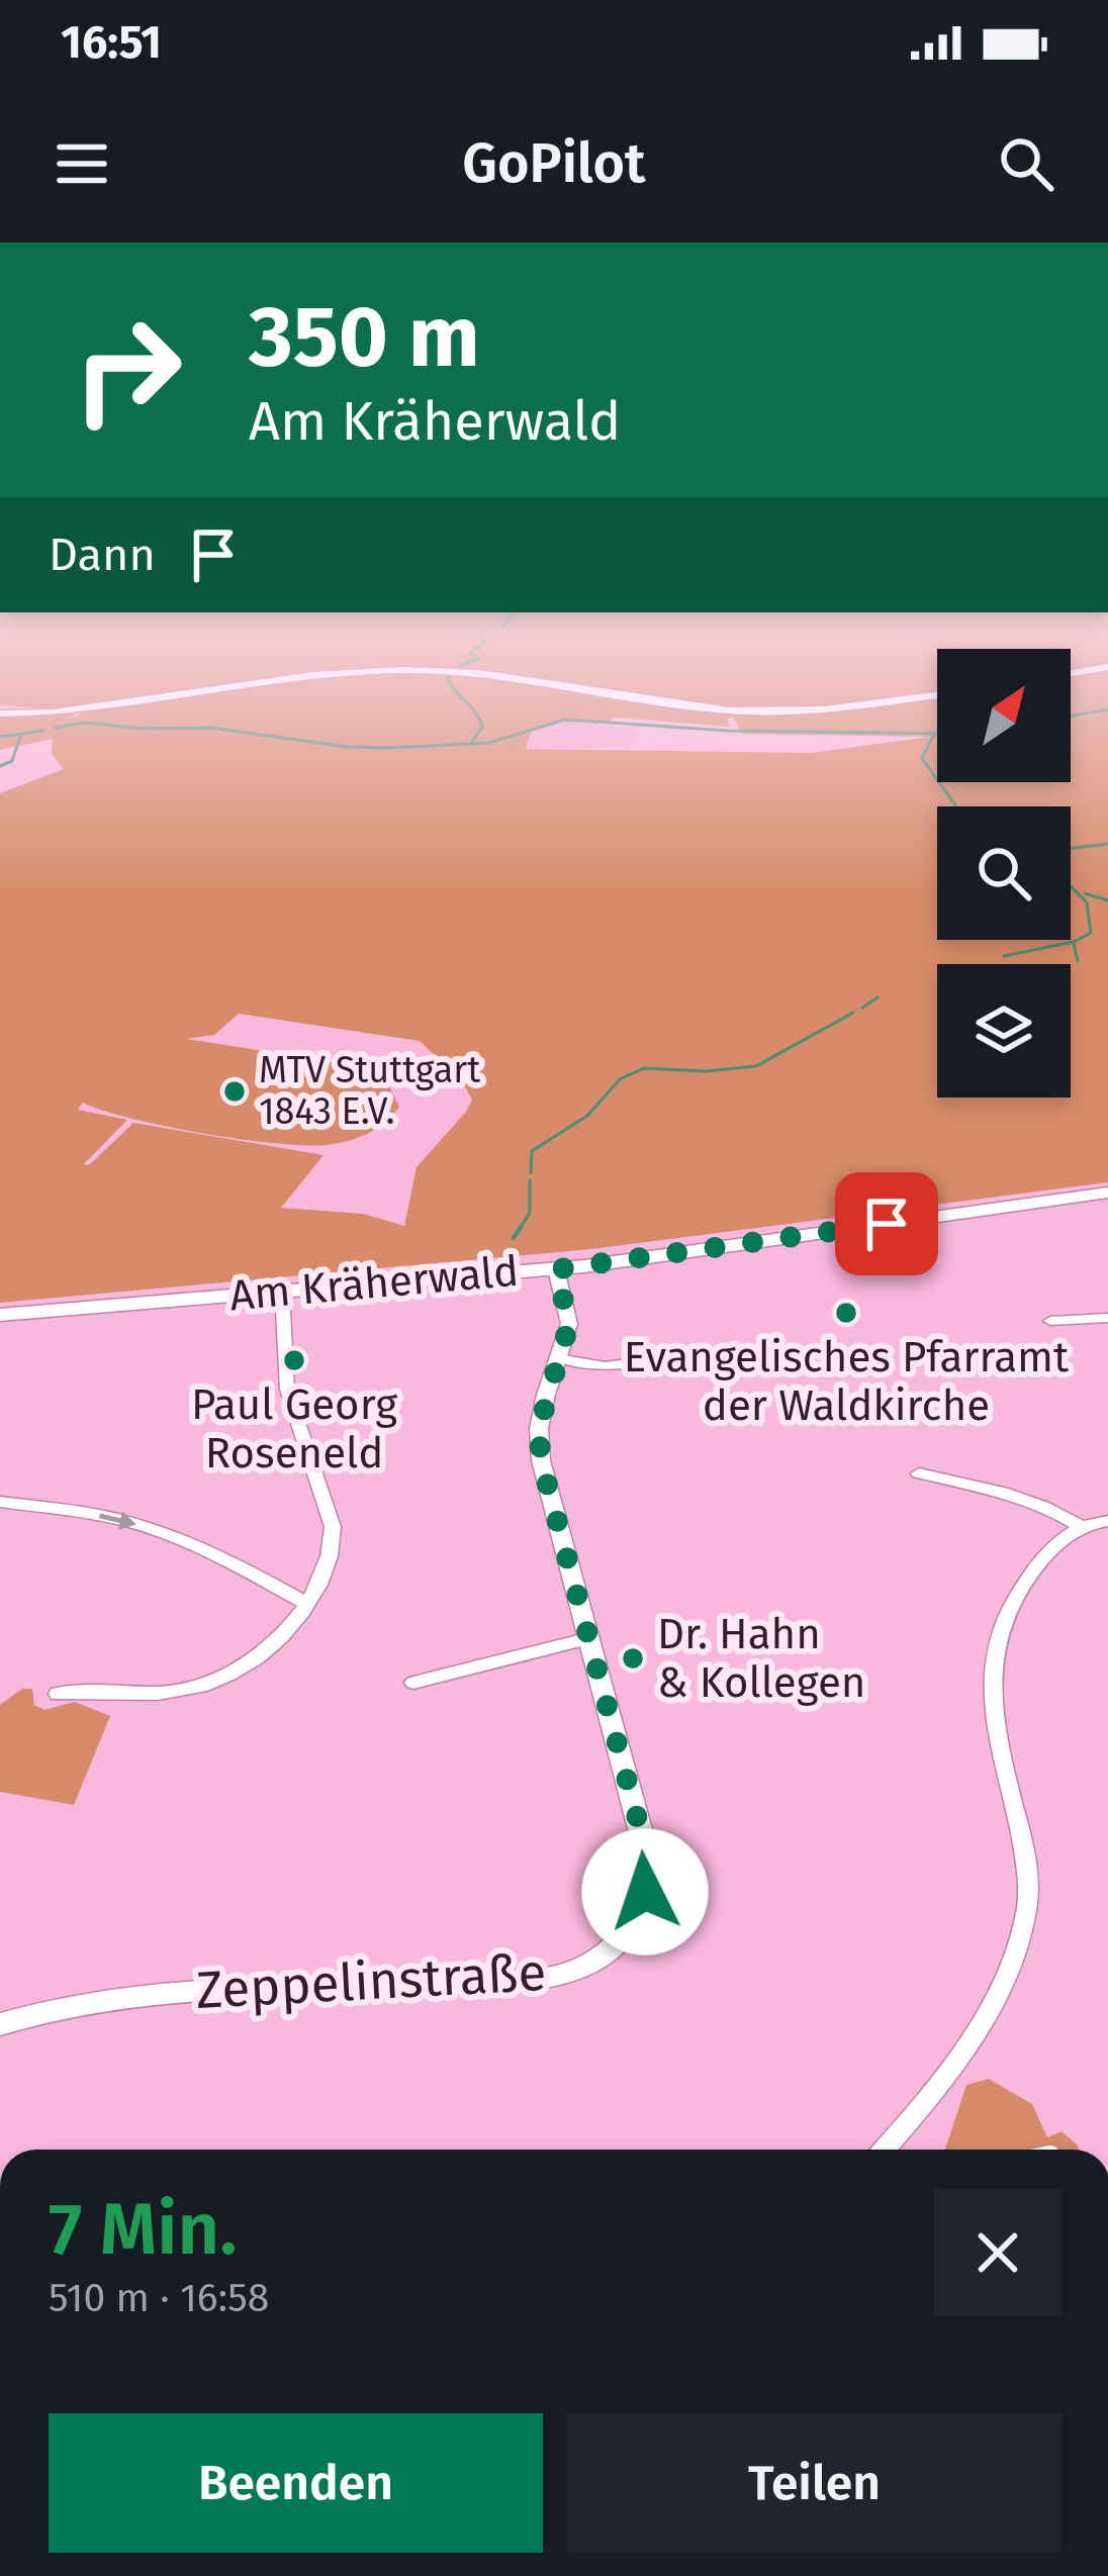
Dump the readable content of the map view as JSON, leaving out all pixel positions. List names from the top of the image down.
{
  "streets": {
    "main road": ["Am Kräherwald"],
    "street": ["Zeppelinstraße"]
  },
  "crossings": [
    ["Am Kräherwald", "Zeppelinstraße"]
  ],
  "places": [
    "MTV Stuttgart 1843 E.V.",
    "Evangelisches Pfarramt der Waldkirche",
    "Paul Georg Roseneld",
    "Dr. Hahn & Kollegen"
  ],
  "north": "top right",
  "page": {
    "status": "16:51",
    "header": "GoPilot",
    "turn": ["350 m", "Am Kräherwald"],
    "then": "Dann",
    "heading": ["7 Min.", "510 m · 16:58"],
    "buttons": ["Beenden", "Teilen"]
  }
}
